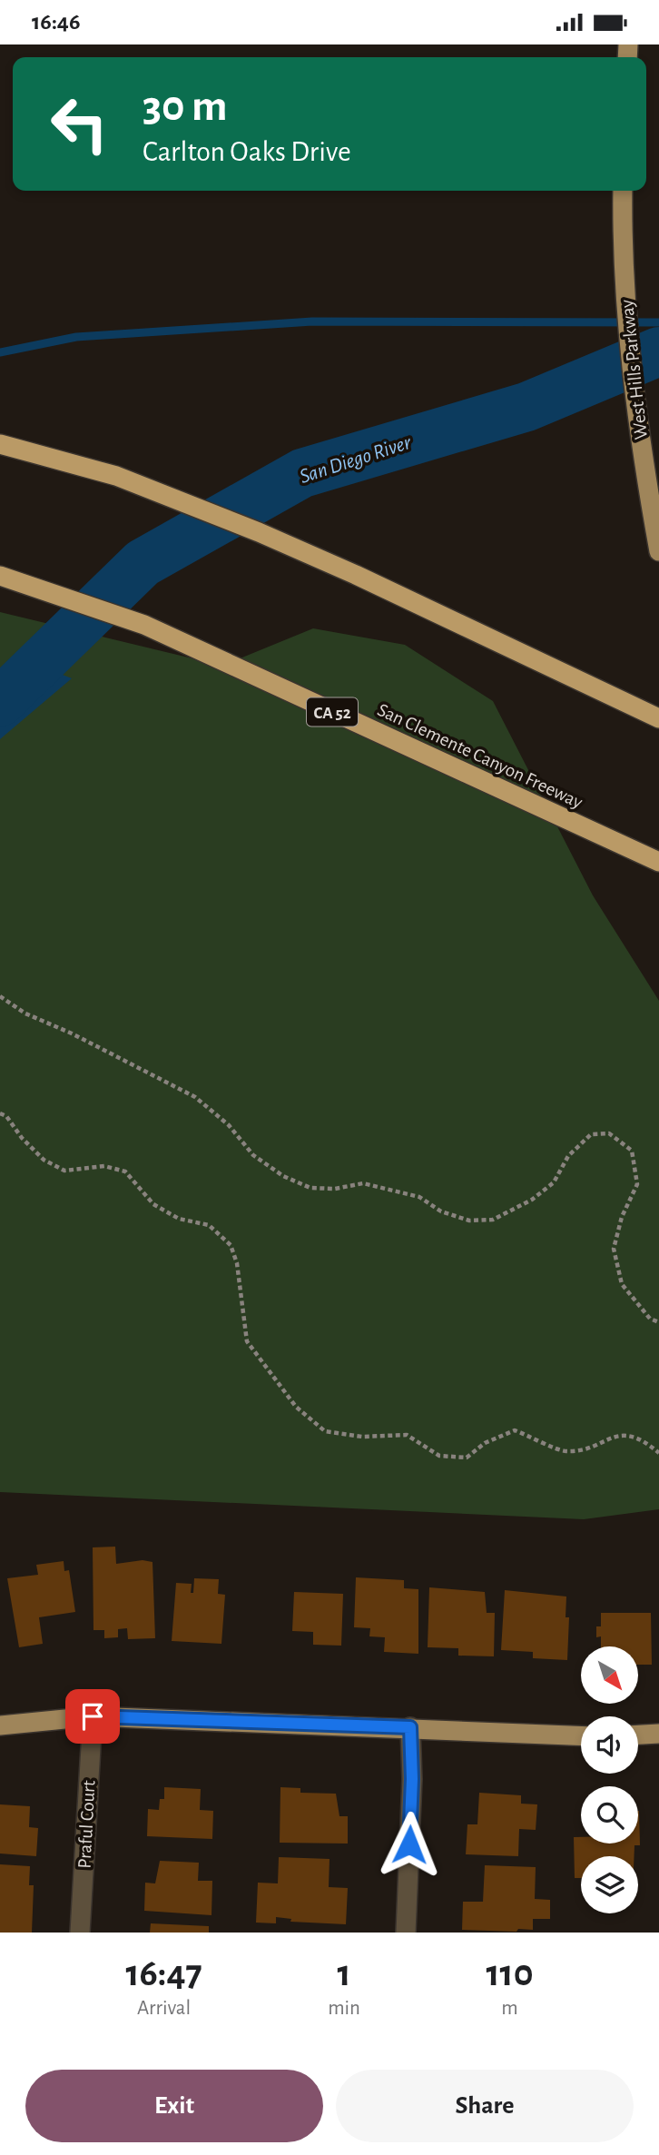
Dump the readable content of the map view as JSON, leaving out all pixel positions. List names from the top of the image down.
{
  "streets": {
    "highway": ["CA 52", "San Clemente Canyon Freeway"],
    "main road": ["West Hills Parkway"],
    "street": ["Praful Court"]
  },
  "water": ["San Diego River"],
  "north": "bottom right",
  "page": {
    "status": "16:46",
    "turn": ["30 m", "Carlton Oaks Drive"],
    "eta": [
      "16:47",
      "Arrival",
      "1",
      "min",
      "110",
      "m"
    ],
    "buttons": ["Exit", "Share"]
  }
}
